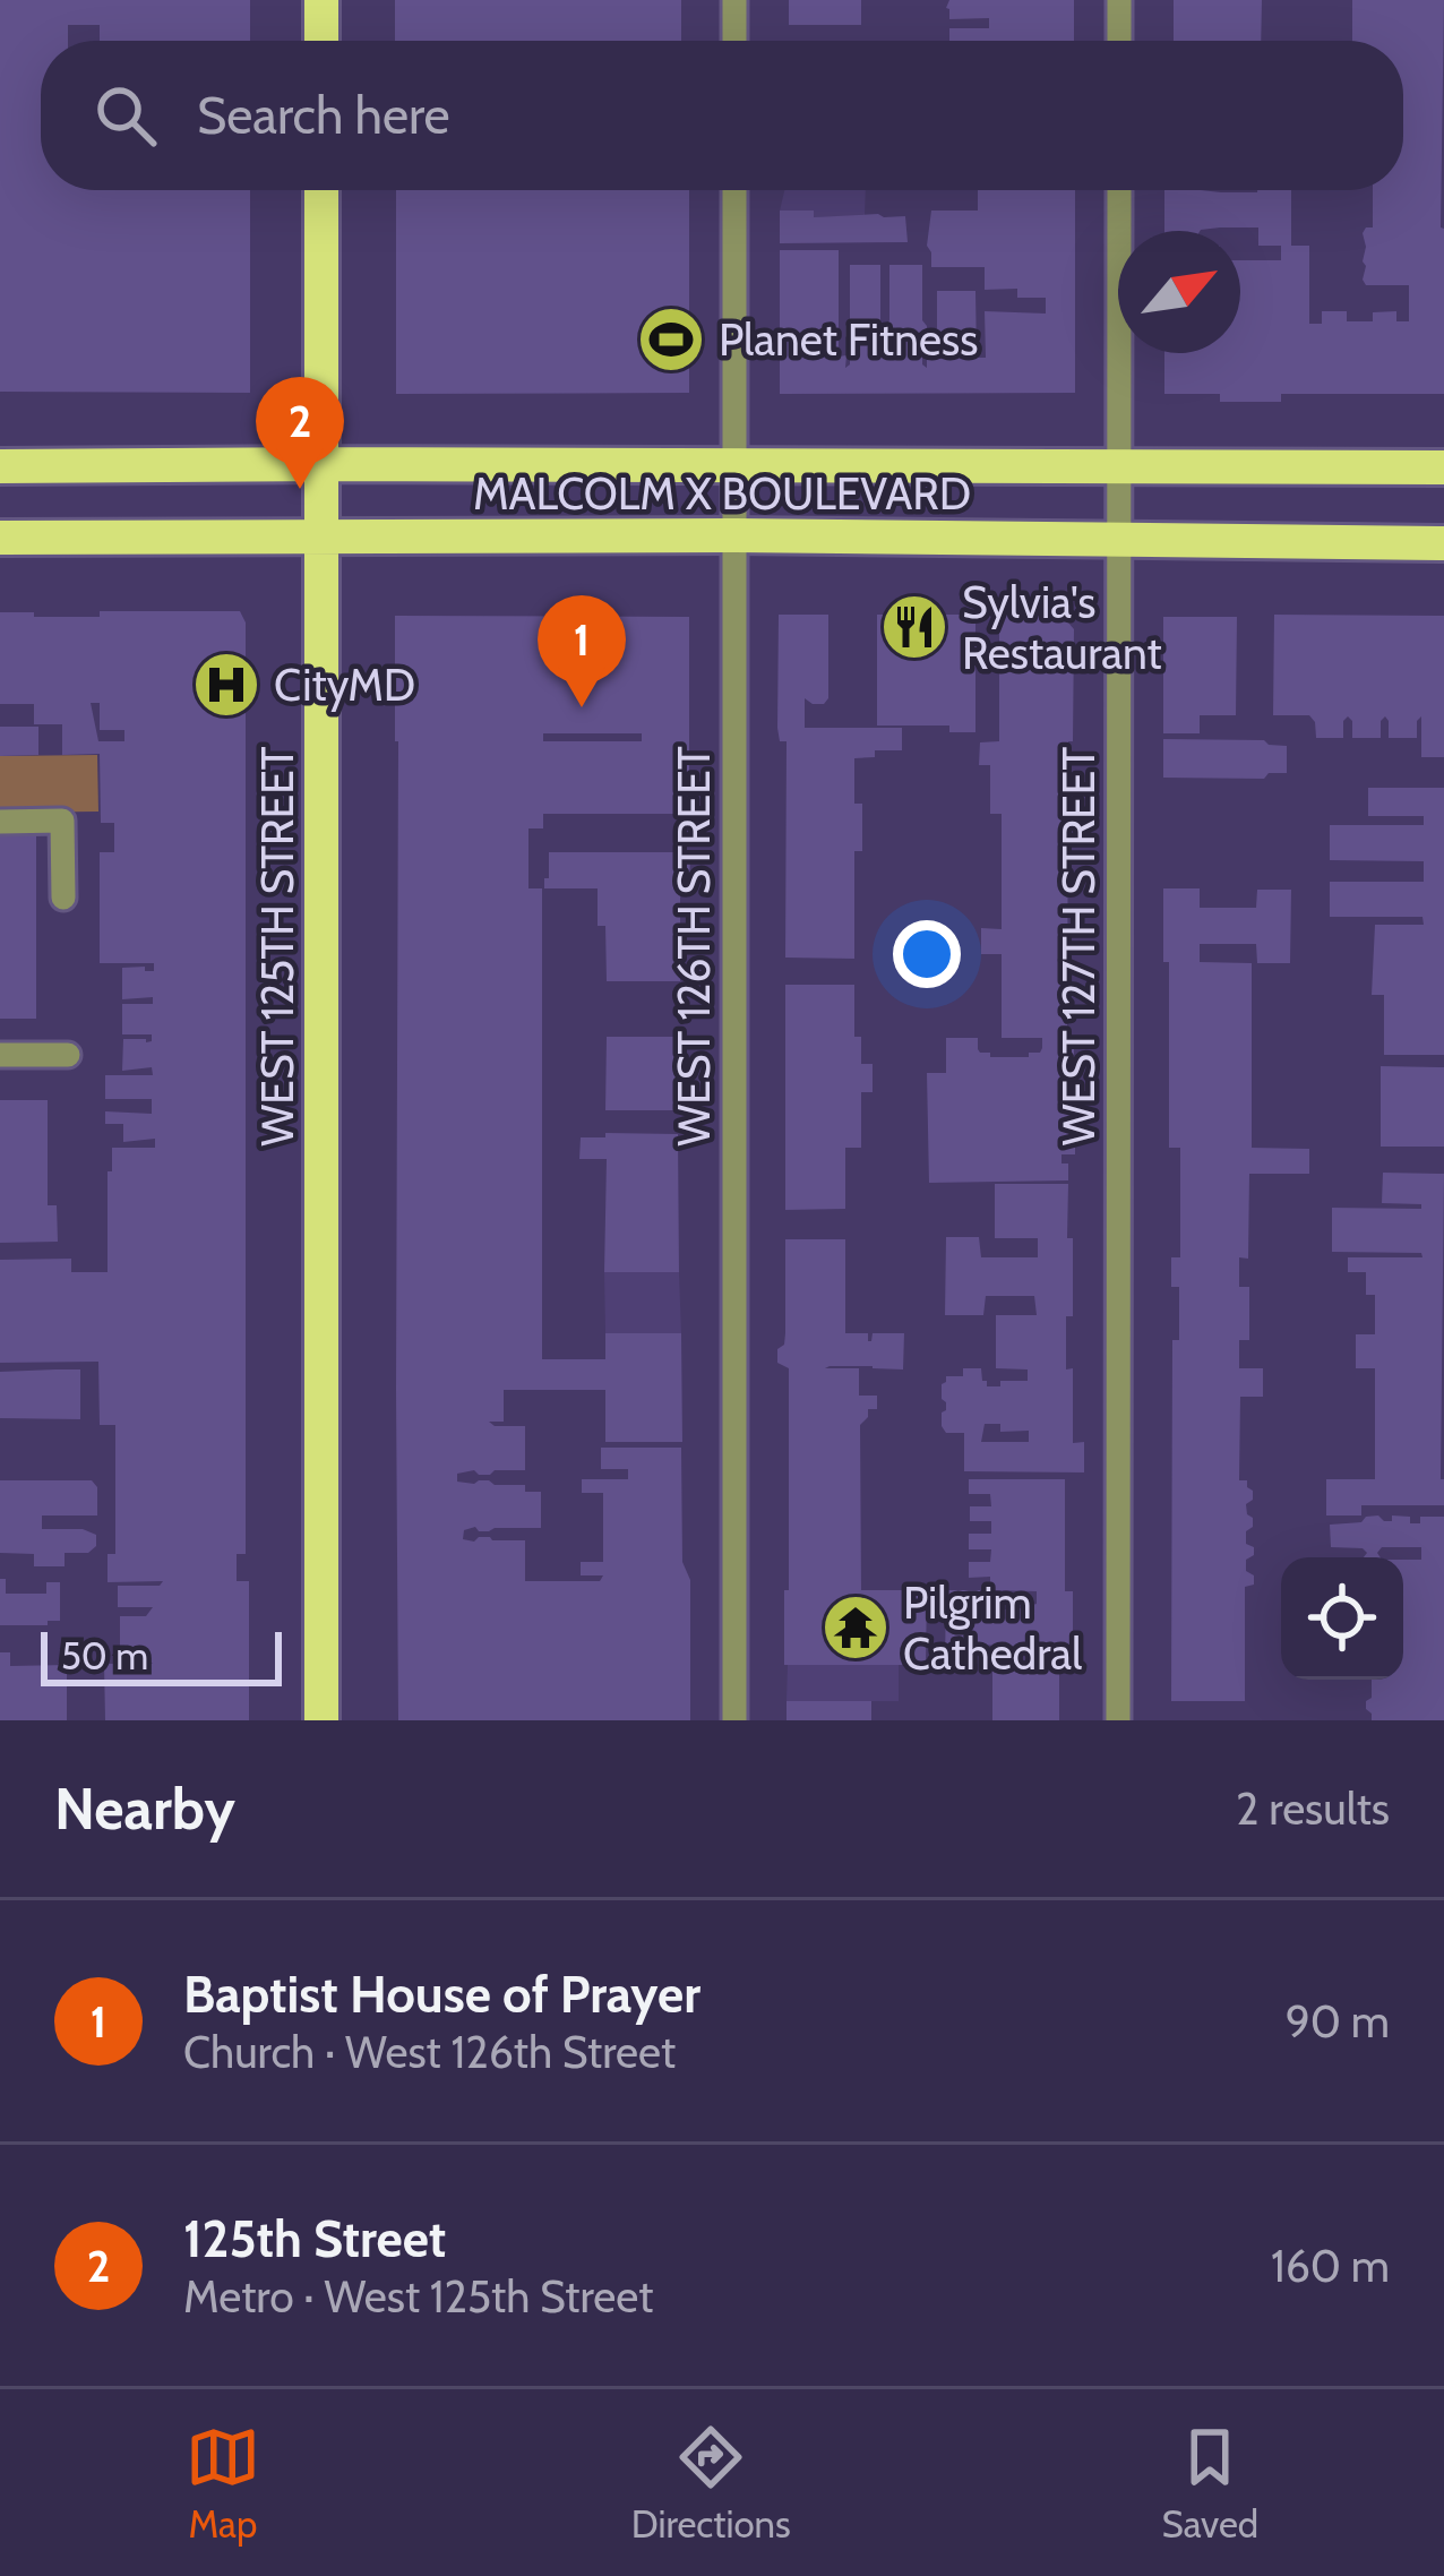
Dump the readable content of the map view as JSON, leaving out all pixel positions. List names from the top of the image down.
{
  "streets": {
    "main road": ["MALCOLM X BOULEVARD", "WEST 125TH STREET"],
    "street": ["WEST 126TH STREET", "WEST 127TH STREET"]
  },
  "crossings": [
    ["MALCOLM X BOULEVARD", "WEST 125TH STREET"],
    ["MALCOLM X BOULEVARD", "WEST 126TH STREET"],
    ["MALCOLM X BOULEVARD", "WEST 127TH STREET"]
  ],
  "places": {
    "sports": ["Planet Fitness"],
    "restaurant": ["Sylvia's Restaurant"],
    "hospital": ["CityMD"],
    "temple": ["Pilgrim Cathedral"]
  },
  "scale_bar": "50 m",
  "north": "top right",
  "page": {
    "search": "Search here",
    "pins": ["2", "1"],
    "scale": "50 m",
    "heading": ["Nearby", "2 results"],
    "list": [
      {
        "mark": "1",
        "name": "Baptist House of Prayer",
        "note": "Church · West 126th Street",
        "value": "90 m"
      },
      {
        "mark": "2",
        "name": "125th Street",
        "note": "Metro · West 125th Street",
        "value": "160 m"
      }
    ],
    "nav": ["Map", "Directions", "Saved"]
  }
}
